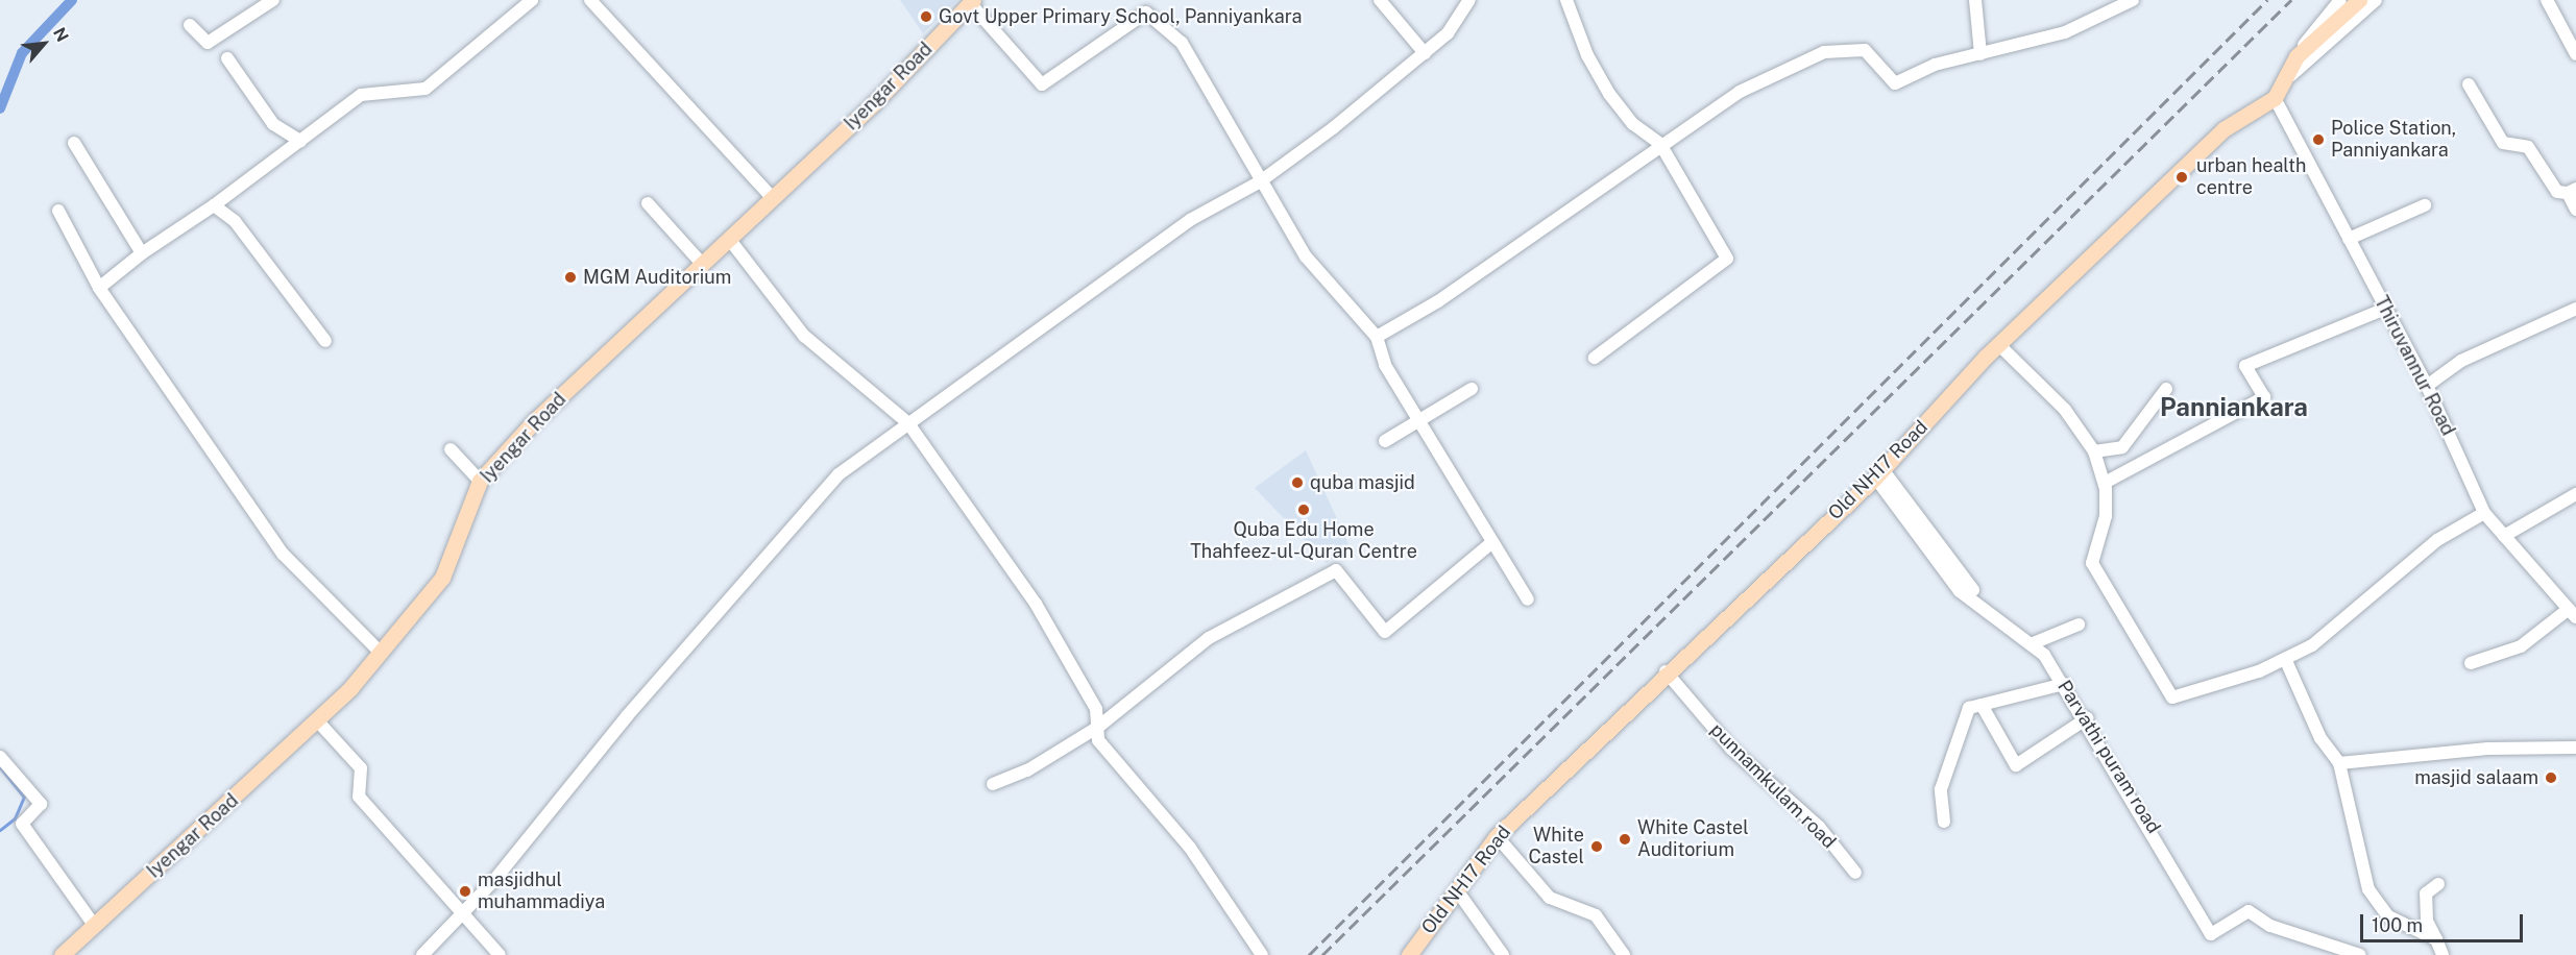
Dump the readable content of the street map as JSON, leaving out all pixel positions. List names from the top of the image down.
{
  "streets": {
    "main road": ["Iyengar Road", "Old NH17 Road"],
    "street": ["Thiruvannur Road", "Parvathi puram road", "punnamkulam road"]
  },
  "crossings": [
    ["Thiruvannur Road", "Old NH17 Road"],
    ["Old NH17 Road", "Parvathi puram road"],
    ["Old NH17 Road", "punnamkulam road"]
  ],
  "districts": ["Panniankara"],
  "places": [
    "Govt Upper Primary School, Panniyankara",
    "Police Station, Panniyankara",
    "urban health centre",
    "MGM Auditorium",
    "quba masjid",
    "Quba Edu Home Thahfeez-ul-Quran Centre",
    "masjid salaam",
    "White Castel Auditorium",
    "White Castel",
    "masjidhul muhammadiya"
  ],
  "scale_bar": "100 m",
  "north": "top right"
}
